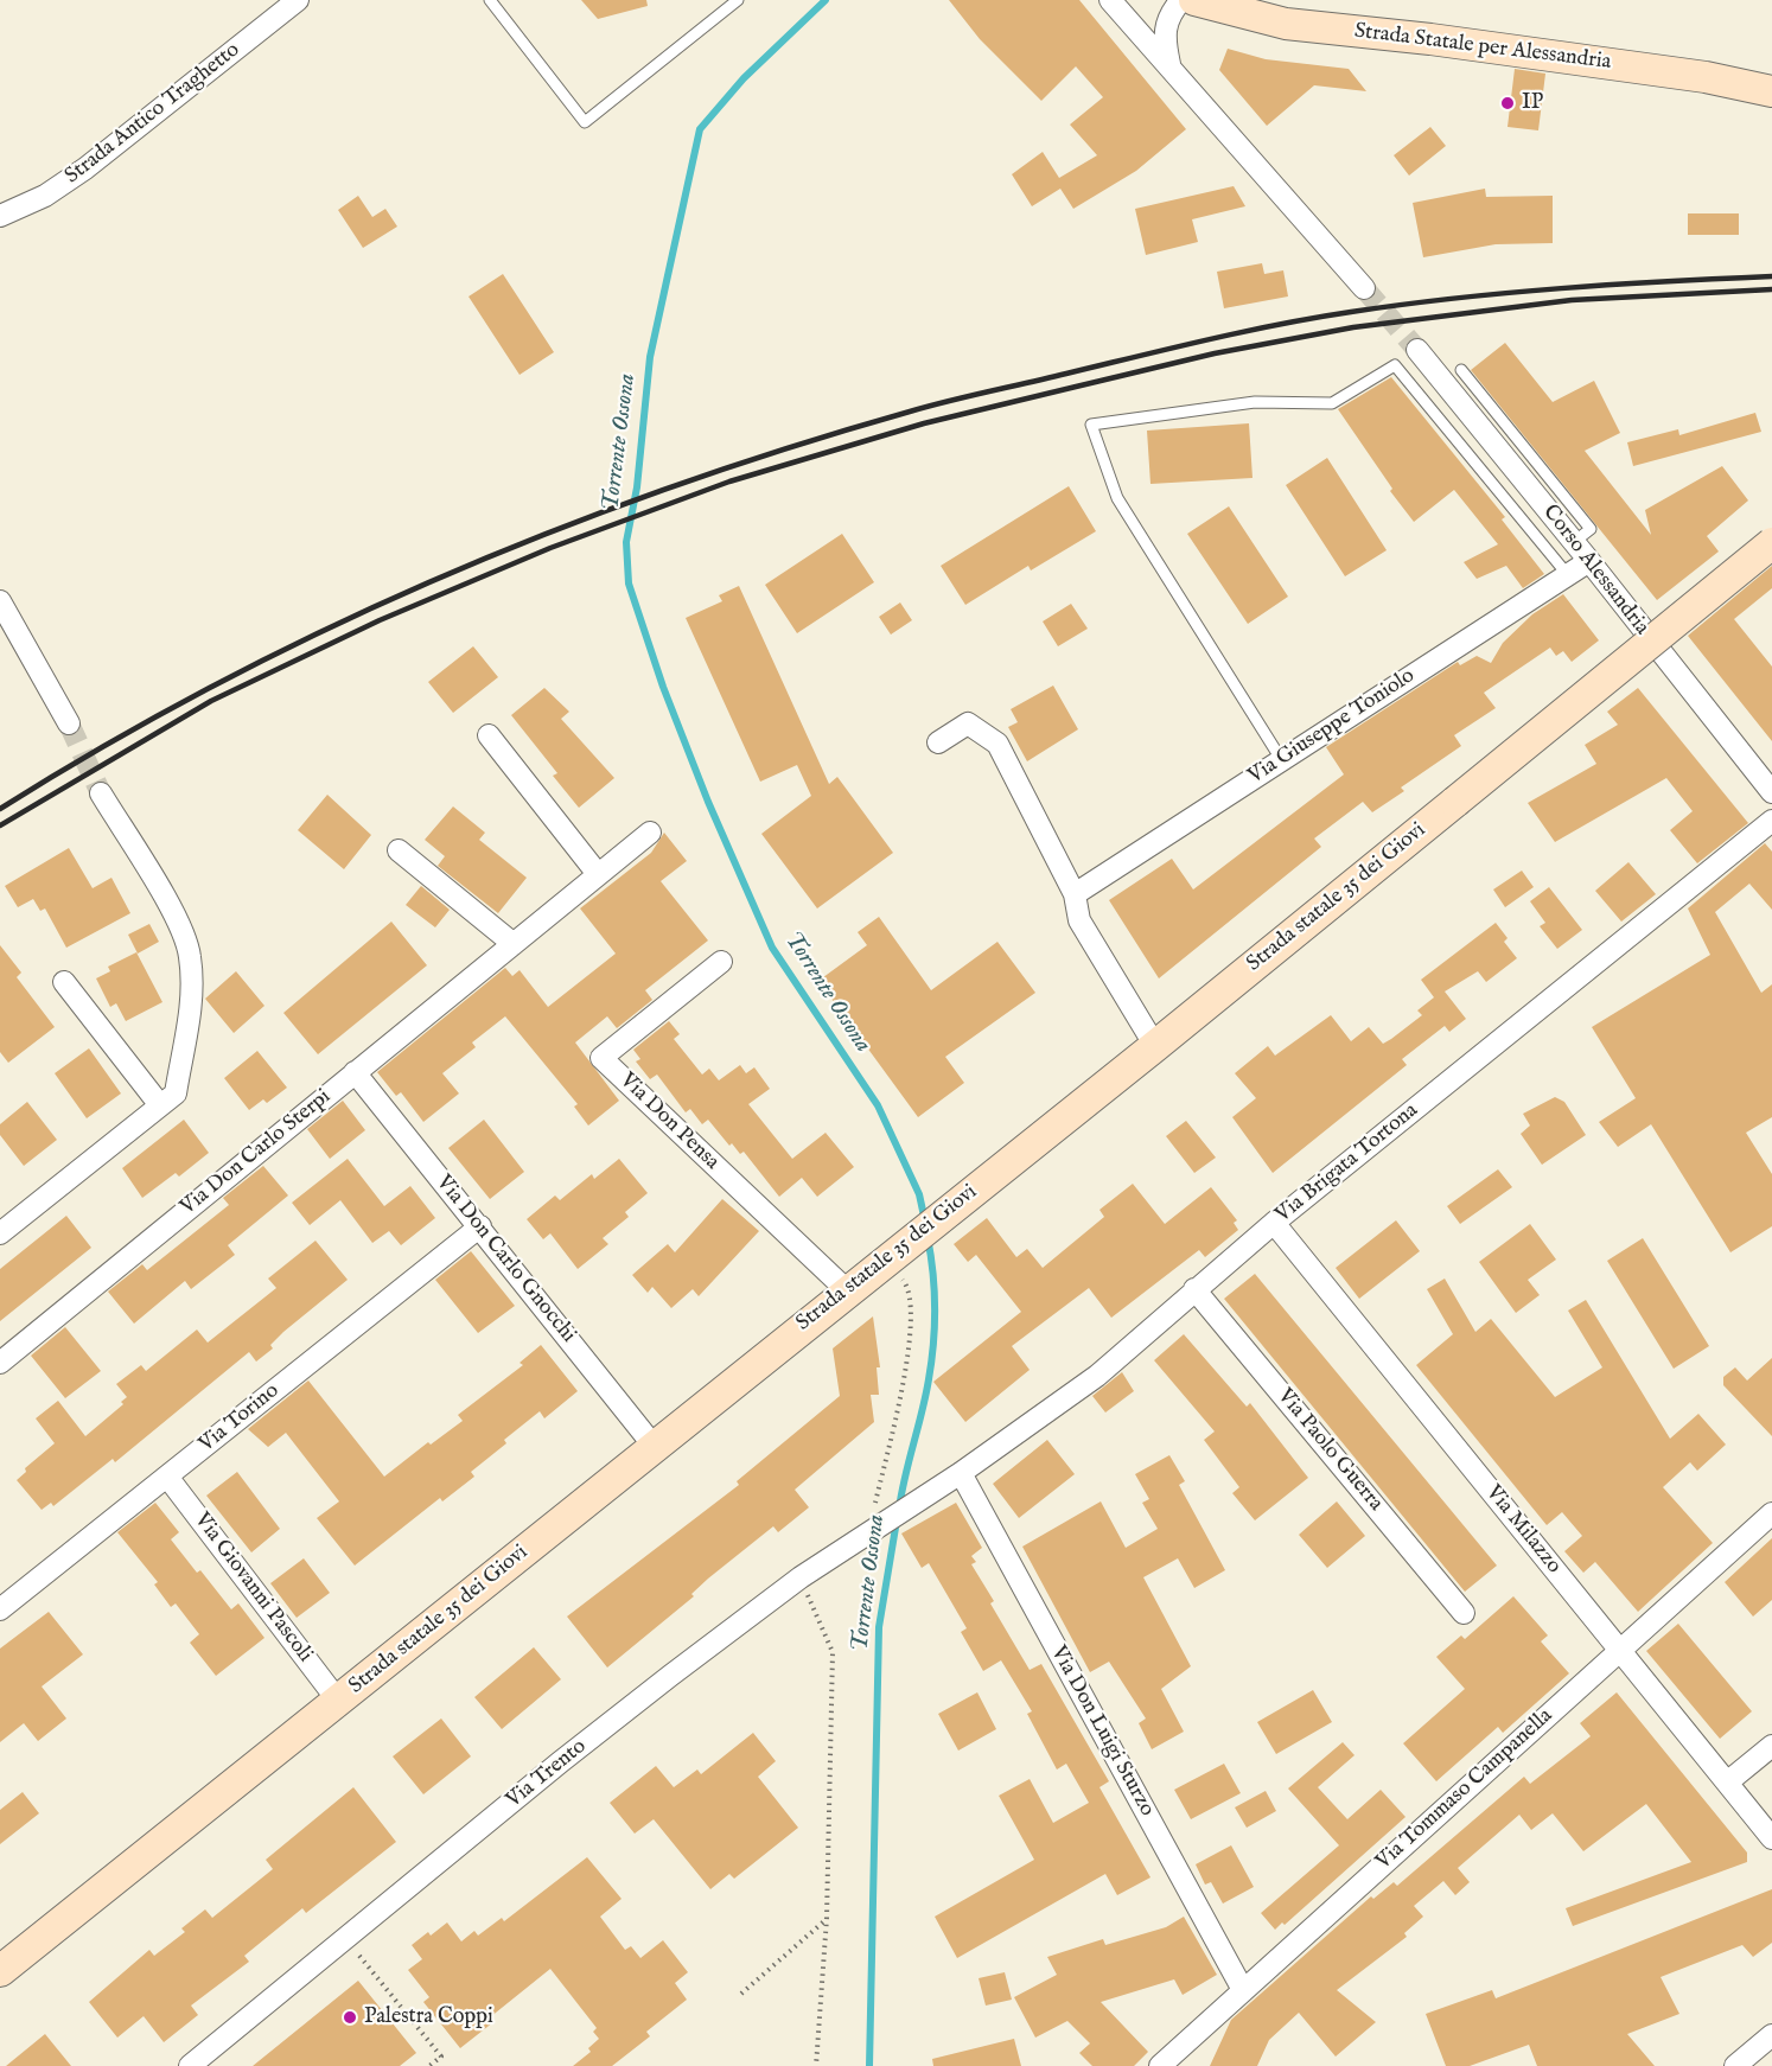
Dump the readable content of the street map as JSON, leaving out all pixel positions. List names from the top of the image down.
{
  "streets": {
    "main road": ["Strada Statale per Alessandria", "Strada statale 35 dei Giovi"],
    "street": [
      "Strada Antico Traghetto",
      "Corso Alessandria",
      "Via Giuseppe Toniolo",
      "Via Don Pensa",
      "Via Don Carlo Sterpi",
      "Via Brigata Tortona",
      "Via Don Carlo Gnocchi",
      "Via Torino",
      "Via Paolo Guerra",
      "Via Milazzo",
      "Via Giovanni Pascoli",
      "Via Don Luigi Sturzo",
      "Via Trento",
      "Via Tommaso Campanella"
    ]
  },
  "crossings": [
    ["Corso Alessandria", "Via Giuseppe Toniolo"],
    ["Strada statale 35 dei Giovi", "Via Don Pensa"],
    ["Strada statale 35 dei Giovi", "Via Don Carlo Gnocchi"],
    ["Strada statale 35 dei Giovi", "Via Giovanni Pascoli"],
    ["Via Don Carlo Sterpi", "Via Don Carlo Gnocchi"],
    ["Via Brigata Tortona", "Via Paolo Guerra"],
    ["Via Brigata Tortona", "Via Milazzo"],
    ["Via Brigata Tortona", "Via Don Luigi Sturzo"],
    ["Via Brigata Tortona", "Via Trento"],
    ["Via Don Carlo Gnocchi", "Via Torino"],
    ["Via Torino", "Via Giovanni Pascoli"],
    ["Via Milazzo", "Via Tommaso Campanella"],
    ["Via Don Luigi Sturzo", "Via Tommaso Campanella"]
  ],
  "water": ["Torrente Ossona"],
  "places": ["IP", "Palestra Coppi"]
}
